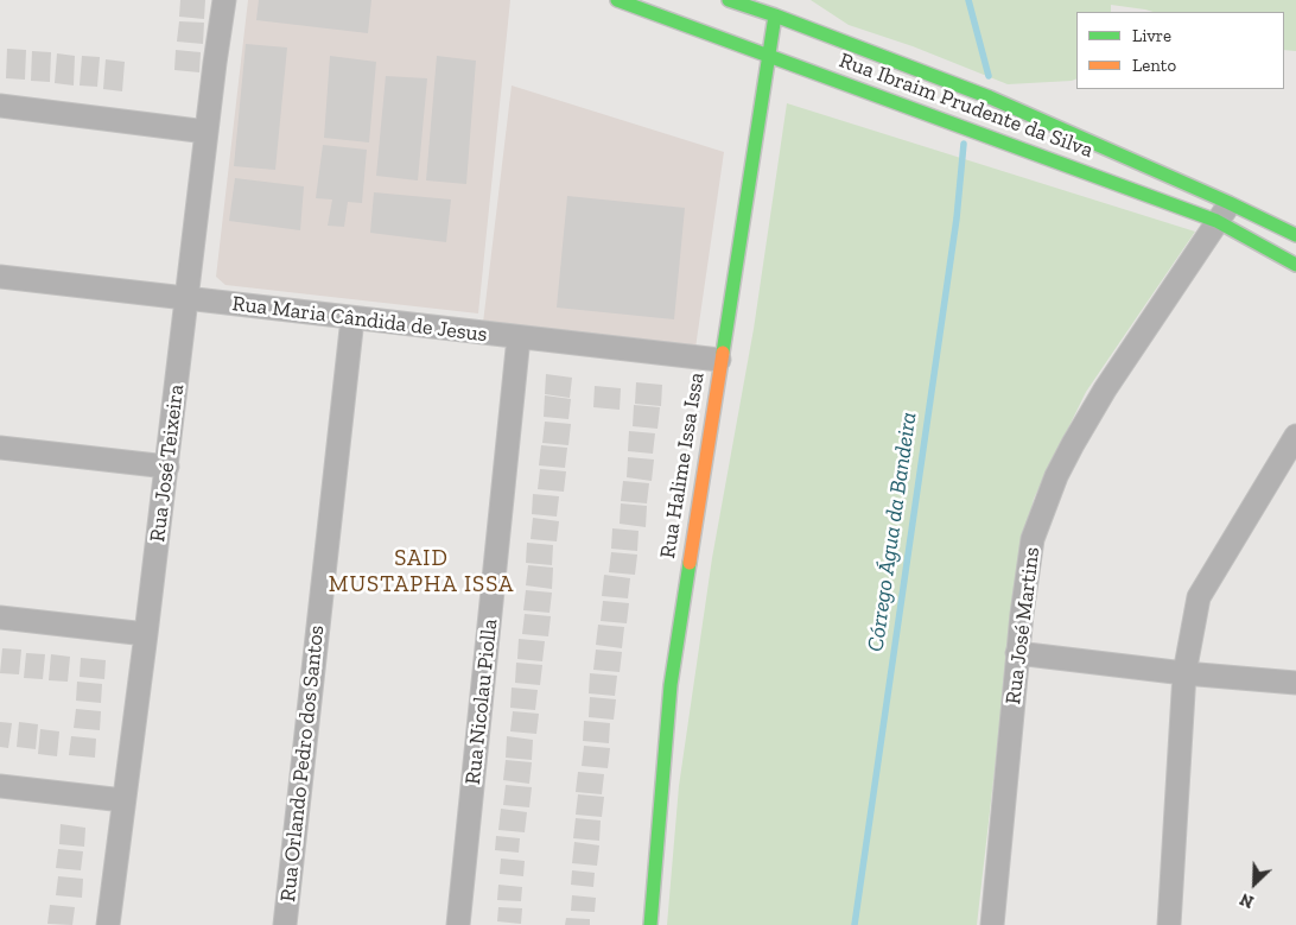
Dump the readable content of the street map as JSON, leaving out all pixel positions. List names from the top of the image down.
{
  "streets": {
    "street": [
      "Rua Ibraim Prudente da Silva",
      "Rua Maria Cândida de Jesus",
      "Rua José Teixeira",
      "Rua Halime Issa Issa",
      "Rua José Martins",
      "Rua Nicolau Piolla",
      "Rua Orlando Pedro dos Santos"
    ]
  },
  "crossings": [
    ["Rua Ibraim Prudente da Silva", "Rua Halime Issa Issa"],
    ["Rua Ibraim Prudente da Silva", "Rua José Martins"],
    ["Rua Maria Cândida de Jesus", "Rua José Teixeira"],
    ["Rua Maria Cândida de Jesus", "Rua Halime Issa Issa"],
    ["Rua Maria Cândida de Jesus", "Rua Nicolau Piolla"],
    ["Rua Maria Cândida de Jesus", "Rua Orlando Pedro dos Santos"]
  ],
  "districts": ["SAID MUSTAPHA ISSA"],
  "water": ["Córrego Água da Bandeira"],
  "legend": ["Livre", "Lento"],
  "north": "bottom left"
}
